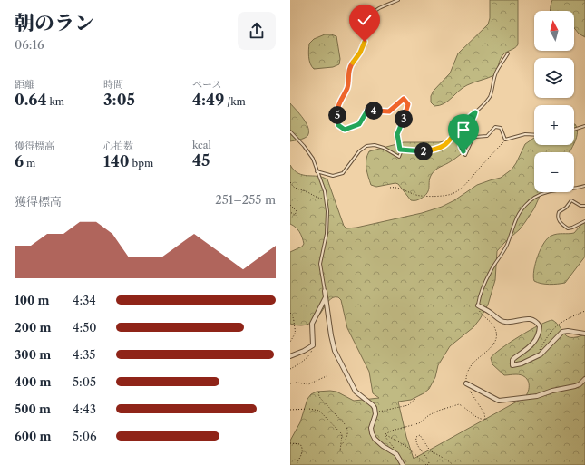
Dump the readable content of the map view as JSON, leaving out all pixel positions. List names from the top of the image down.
{
  "north": "top",
  "page": {
    "heading": ["朝のラン", "06:16"],
    "map_buttons": ["+", "−"],
    "stats": [
      ["距離", "0.64 km"],
      ["時間", "3:05"],
      ["ペース", "4:49 /km"],
      ["獲得標高", "6 m"],
      ["心拍数", "140 bpm"],
      ["kcal", "45"]
    ],
    "pins": [
      "4",
      "5",
      "3",
      "2"
    ],
    "chart": ["獲得標高", "251–255 m"],
    "list": [
      {
        "name": "100 m",
        "note": "4:34"
      },
      {
        "name": "200 m",
        "note": "4:50"
      },
      {
        "name": "300 m",
        "note": "4:35"
      },
      {
        "name": "400 m",
        "note": "5:05"
      },
      {
        "name": "500 m",
        "note": "4:43"
      },
      {
        "name": "600 m",
        "note": "5:06"
      }
    ]
  }
}
